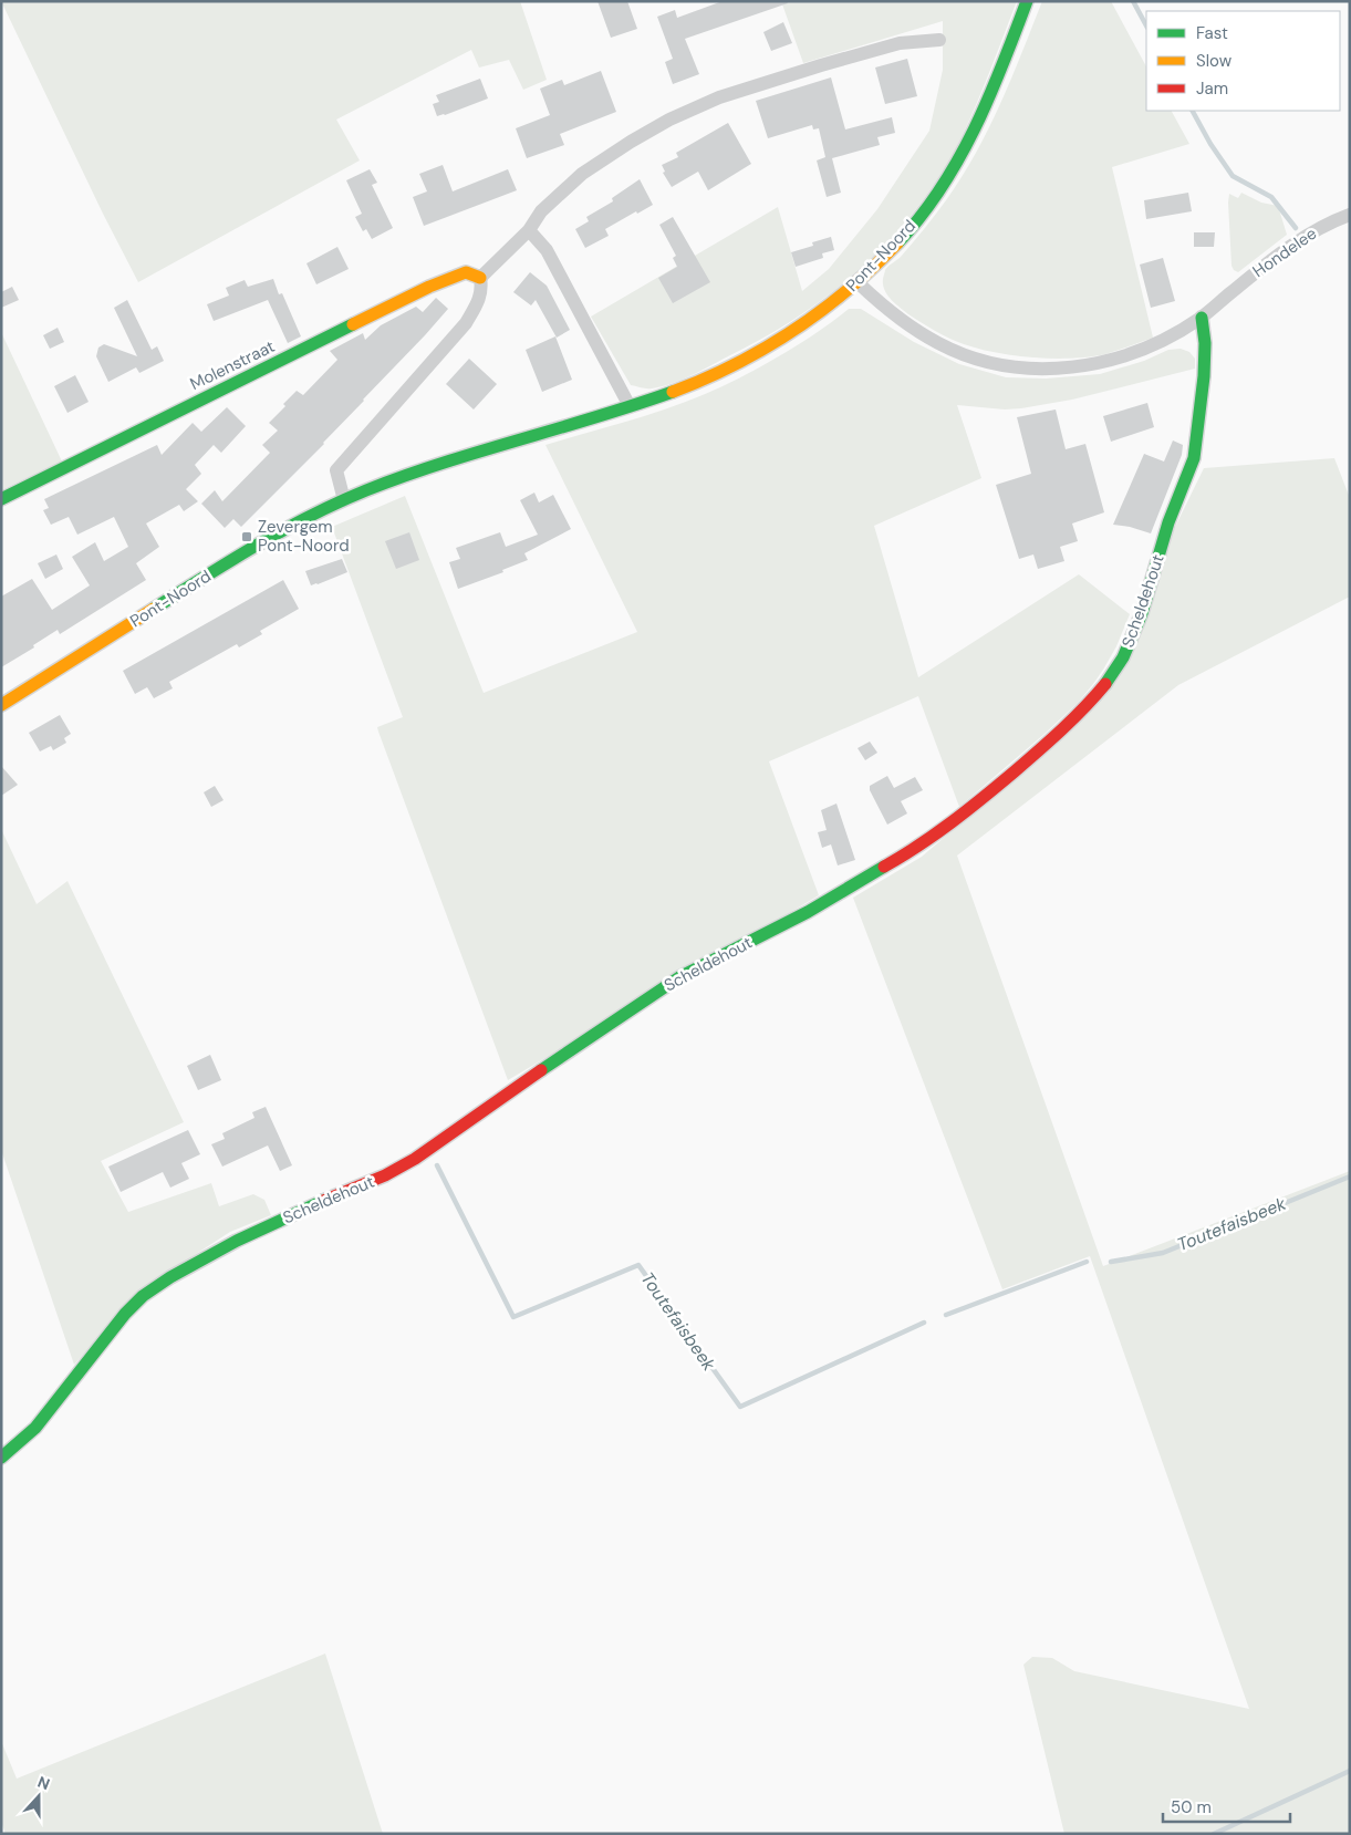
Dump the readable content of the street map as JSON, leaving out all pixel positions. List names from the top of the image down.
{
  "streets": {
    "street": [
      "Hondelee",
      "Pont-Noord",
      "Molenstraat",
      "Scheldehout"
    ]
  },
  "crossings": [
    ["Hondelee", "Scheldehout"]
  ],
  "water": ["Toutefaisbeek"],
  "places": {
    "transit": ["Zevergem Pont-Noord"]
  },
  "legend": ["Fast", "Slow", "Jam"],
  "scale_bar": "50 m",
  "north": "top"
}
